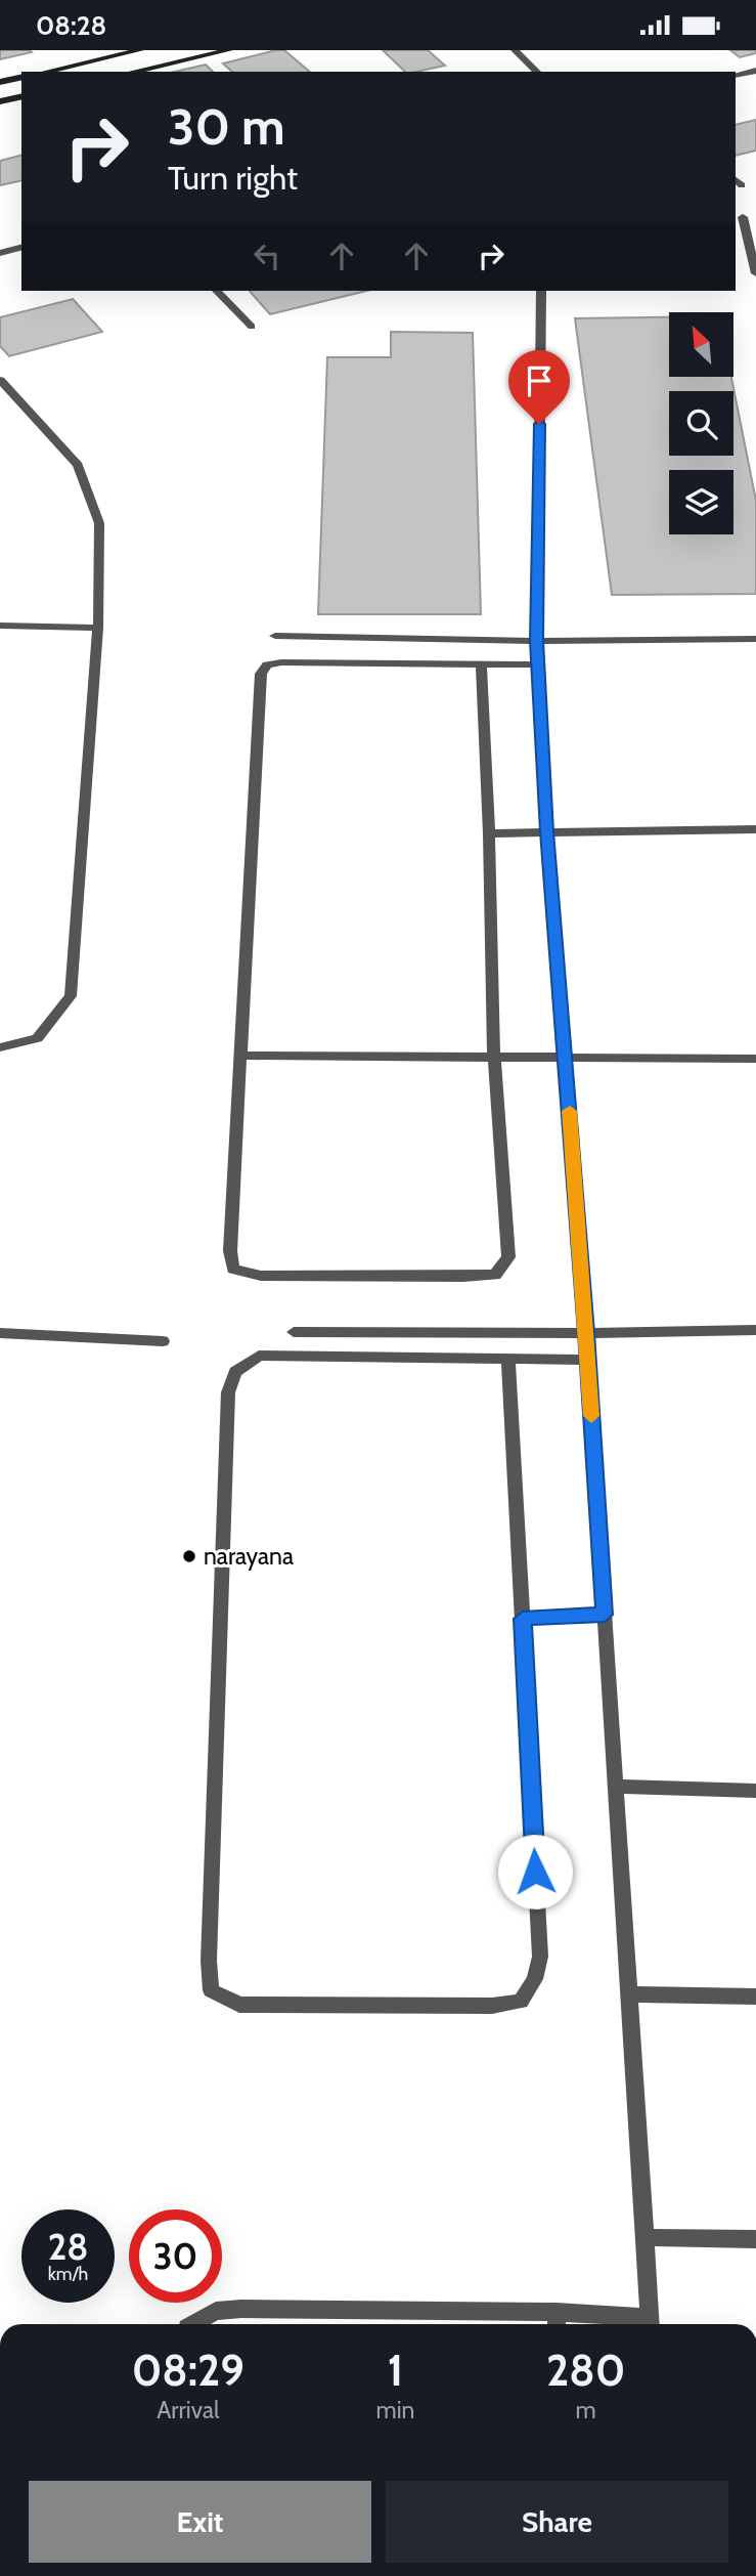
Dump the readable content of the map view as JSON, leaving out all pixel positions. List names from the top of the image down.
{
  "places": ["narayana"],
  "north": "top left",
  "page": {
    "status": "08:28",
    "turn": ["30 m", "Turn right"],
    "speed": "28 km/h",
    "limit": "30",
    "eta": [
      "08:29",
      "Arrival",
      "1",
      "min",
      "280",
      "m"
    ],
    "buttons": ["Exit", "Share"]
  }
}
